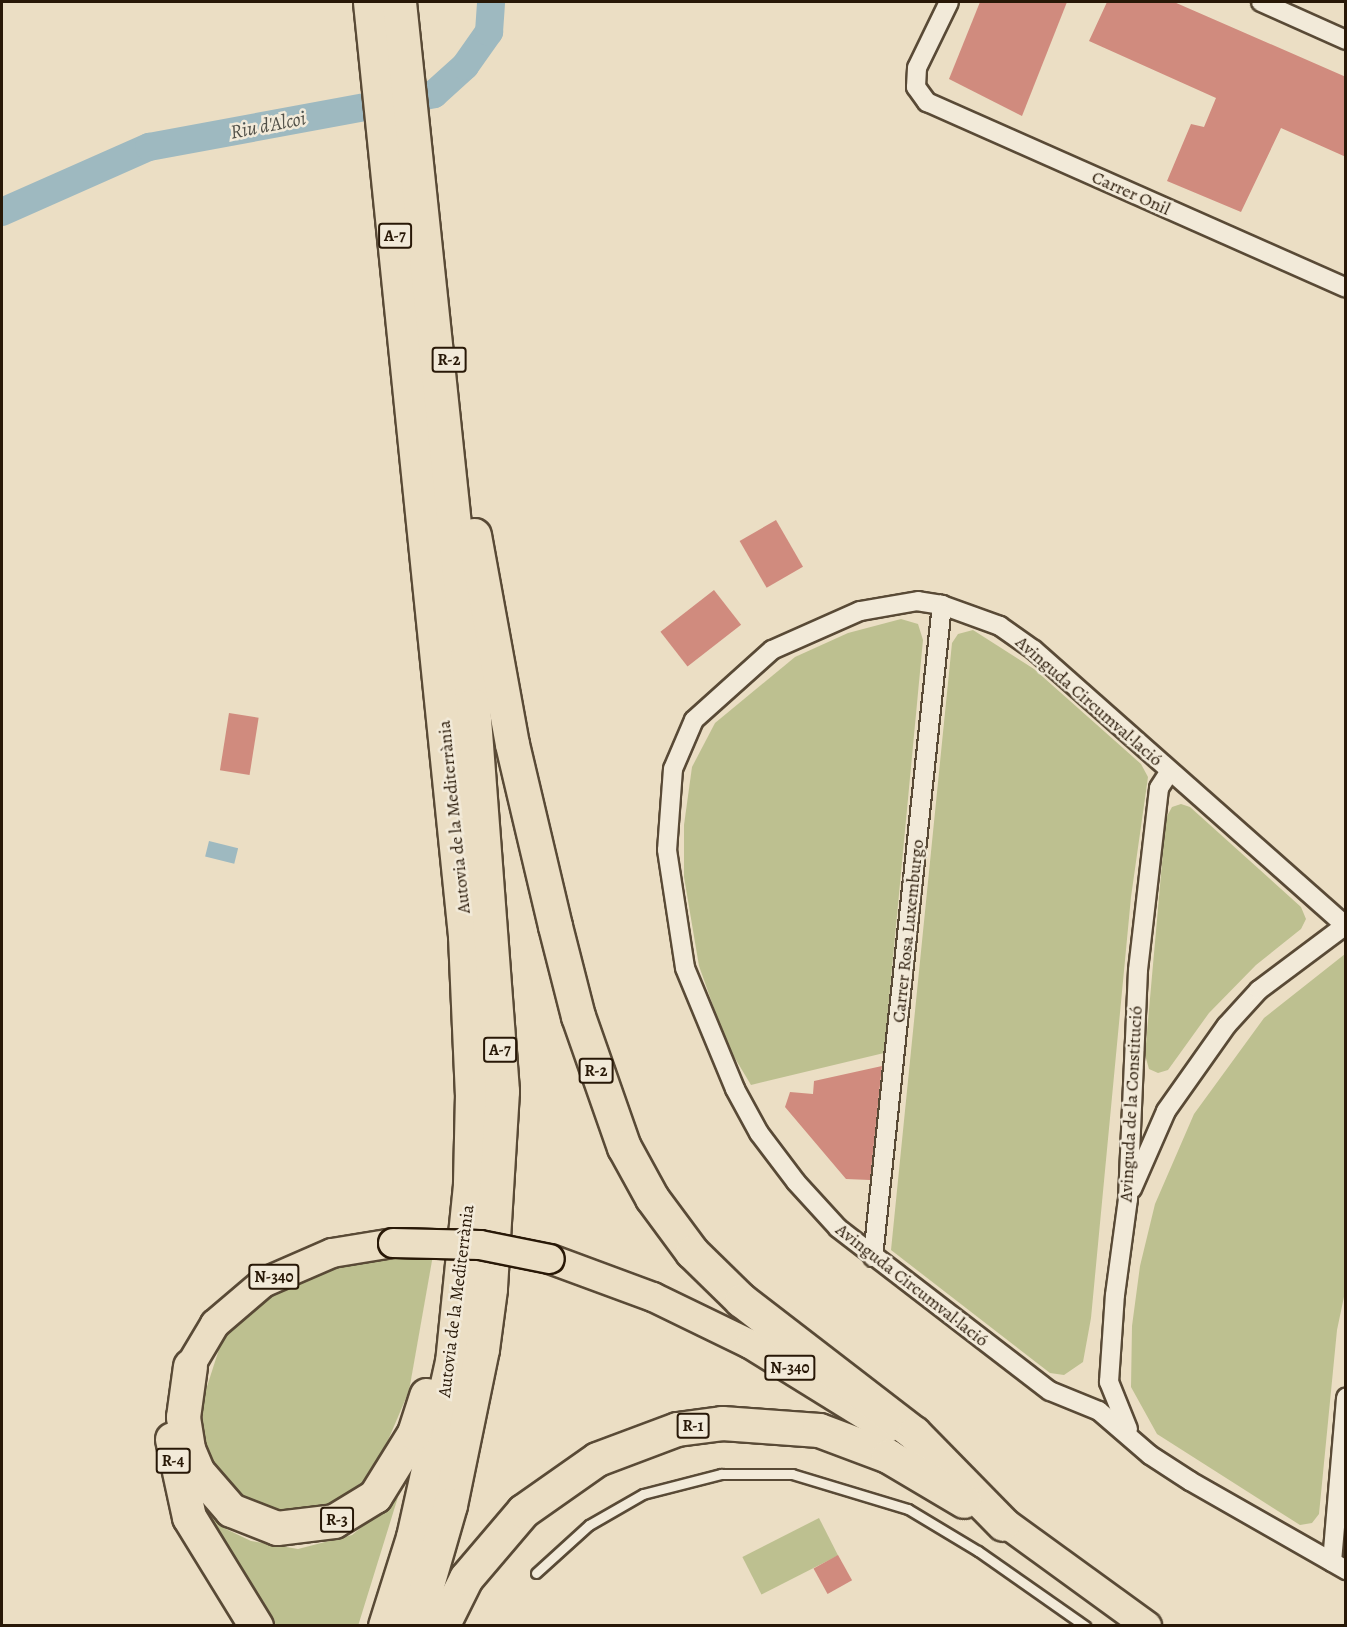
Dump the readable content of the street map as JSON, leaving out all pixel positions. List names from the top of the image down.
{
  "streets": {
    "highway": [
      "A-7",
      "R-2",
      "Autovia de la Mediterrània",
      "R-1",
      "R-4",
      "R-3"
    ],
    "main road": ["N-340"],
    "street": [
      "Carrer Onil",
      "Avinguda Circumval·lació",
      "Carrer Rosa Luxemburgo",
      "Avinguda de la Constitució"
    ]
  },
  "crossings": [
    ["A-7", "R-2"],
    ["R-2", "Autovia de la Mediterrània"],
    ["R-2", "N-340"],
    ["R-2", "R-1"],
    ["Avinguda Circumval·lació", "Carrer Rosa Luxemburgo"],
    ["Avinguda Circumval·lació", "Avinguda de la Constitució"],
    ["Autovia de la Mediterrània", "R-3"],
    ["N-340", "R-1"],
    ["N-340", "R-4"],
    ["N-340", "R-3"],
    ["R-4", "R-3"]
  ],
  "water": ["Riu d'Alcoi"]
}
